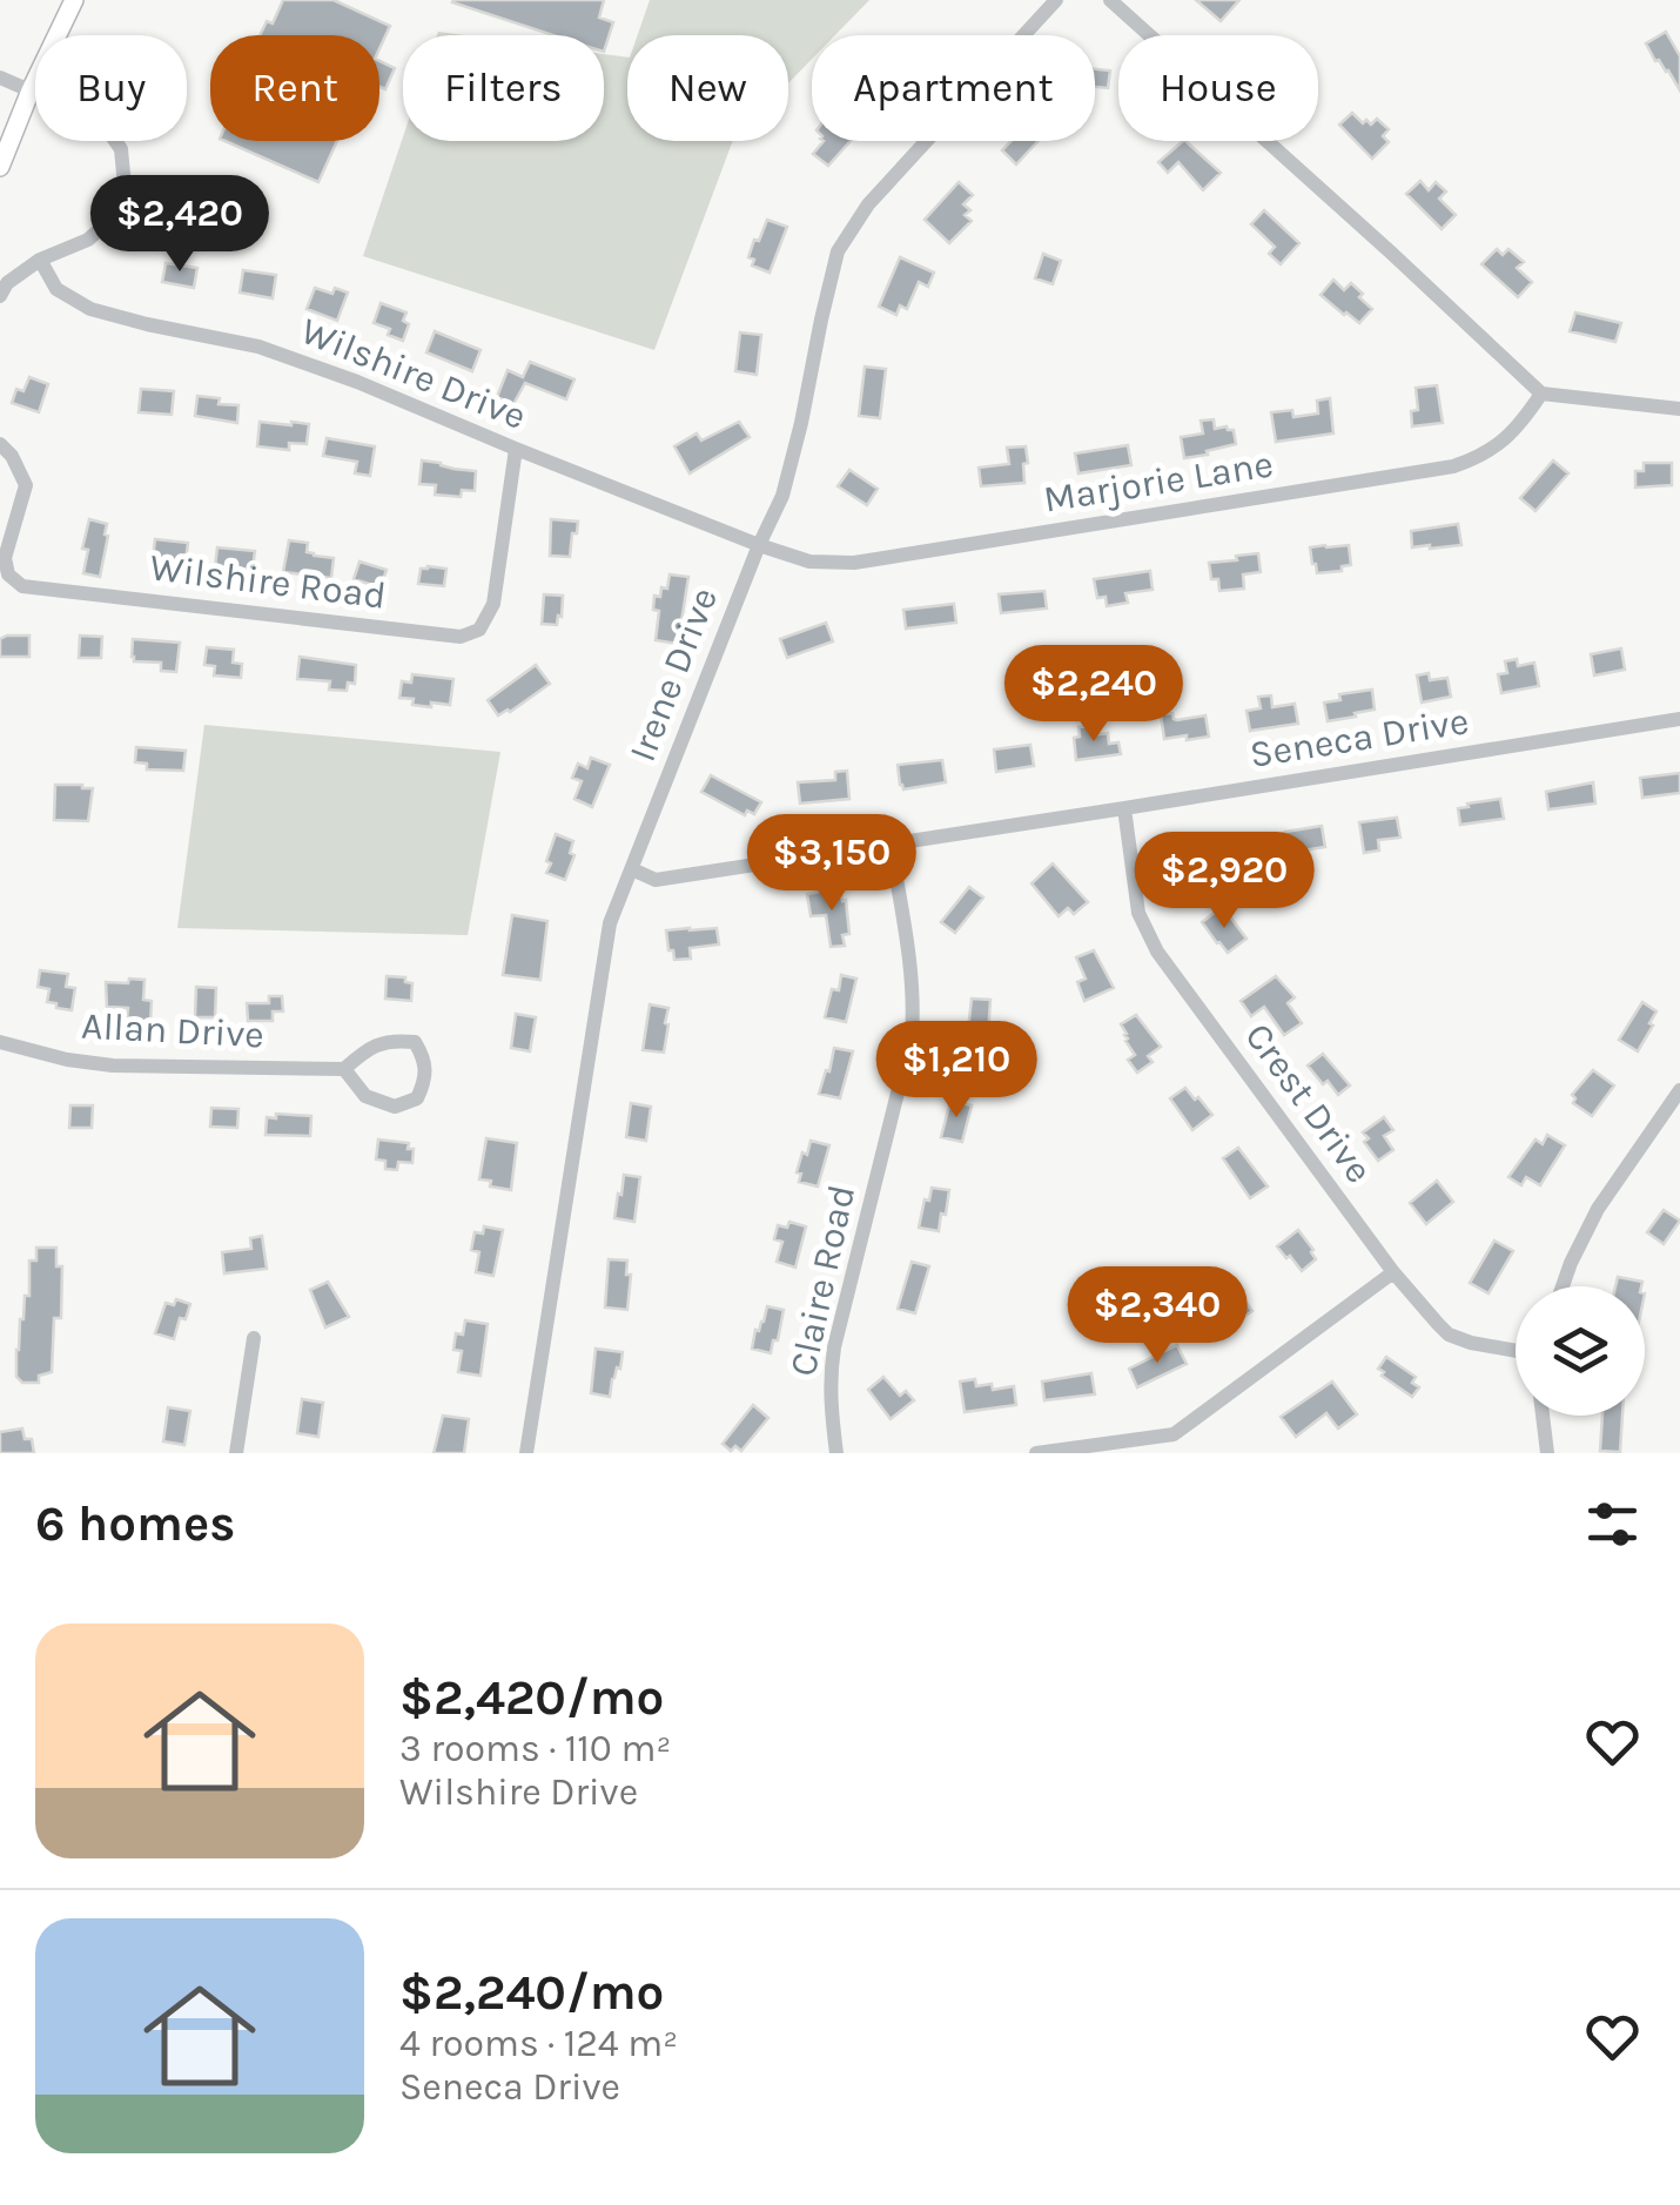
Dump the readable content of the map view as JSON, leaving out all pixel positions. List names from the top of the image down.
{
  "streets": {
    "street": [
      "Wilshire Drive",
      "Marjorie Lane",
      "Wilshire Road",
      "Irene Drive",
      "Seneca Drive",
      "Allan Drive",
      "Crest Drive",
      "Claire Road"
    ]
  },
  "crossings": [
    ["Wilshire Drive", "Marjorie Lane"],
    ["Wilshire Drive", "Wilshire Road"],
    ["Wilshire Drive", "Irene Drive"],
    ["Marjorie Lane", "Irene Drive"],
    ["Irene Drive", "Seneca Drive"],
    ["Seneca Drive", "Crest Drive"],
    ["Seneca Drive", "Claire Road"]
  ],
  "page": {
    "chip": [
      "Buy",
      "Rent",
      "Filters",
      "New",
      "Apartment",
      "House"
    ],
    "price": [
      "$2,420",
      "$2,240",
      "$3,150",
      "$2,920",
      "$1,210",
      "$2,340"
    ],
    "heading": "6 homes",
    "list": [
      {
        "name": "$2,420/mo",
        "note": "3 rooms · 110 m² · Wilshire Drive"
      },
      {
        "name": "$2,240/mo",
        "note": "4 rooms · 124 m² · Seneca Drive"
      }
    ]
  }
}
